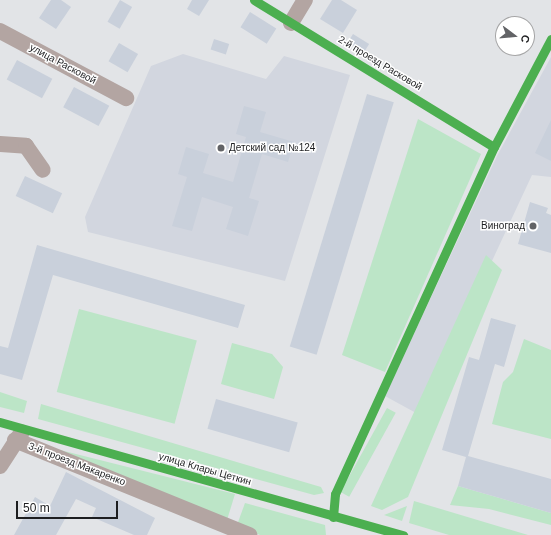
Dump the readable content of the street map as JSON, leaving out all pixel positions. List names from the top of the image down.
{
  "streets": {
    "street": [
      "2-й проезд Расковой",
      "улица Расковой",
      "3-й проезд Макаренко",
      "улица Клары Цеткин"
    ]
  },
  "crossings": [
    ["3-й проезд Макаренко", "улица Клары Цеткин"]
  ],
  "places": ["Детский сад №124", "Виноград"],
  "scale_bar": "50 m",
  "north": "right"
}
